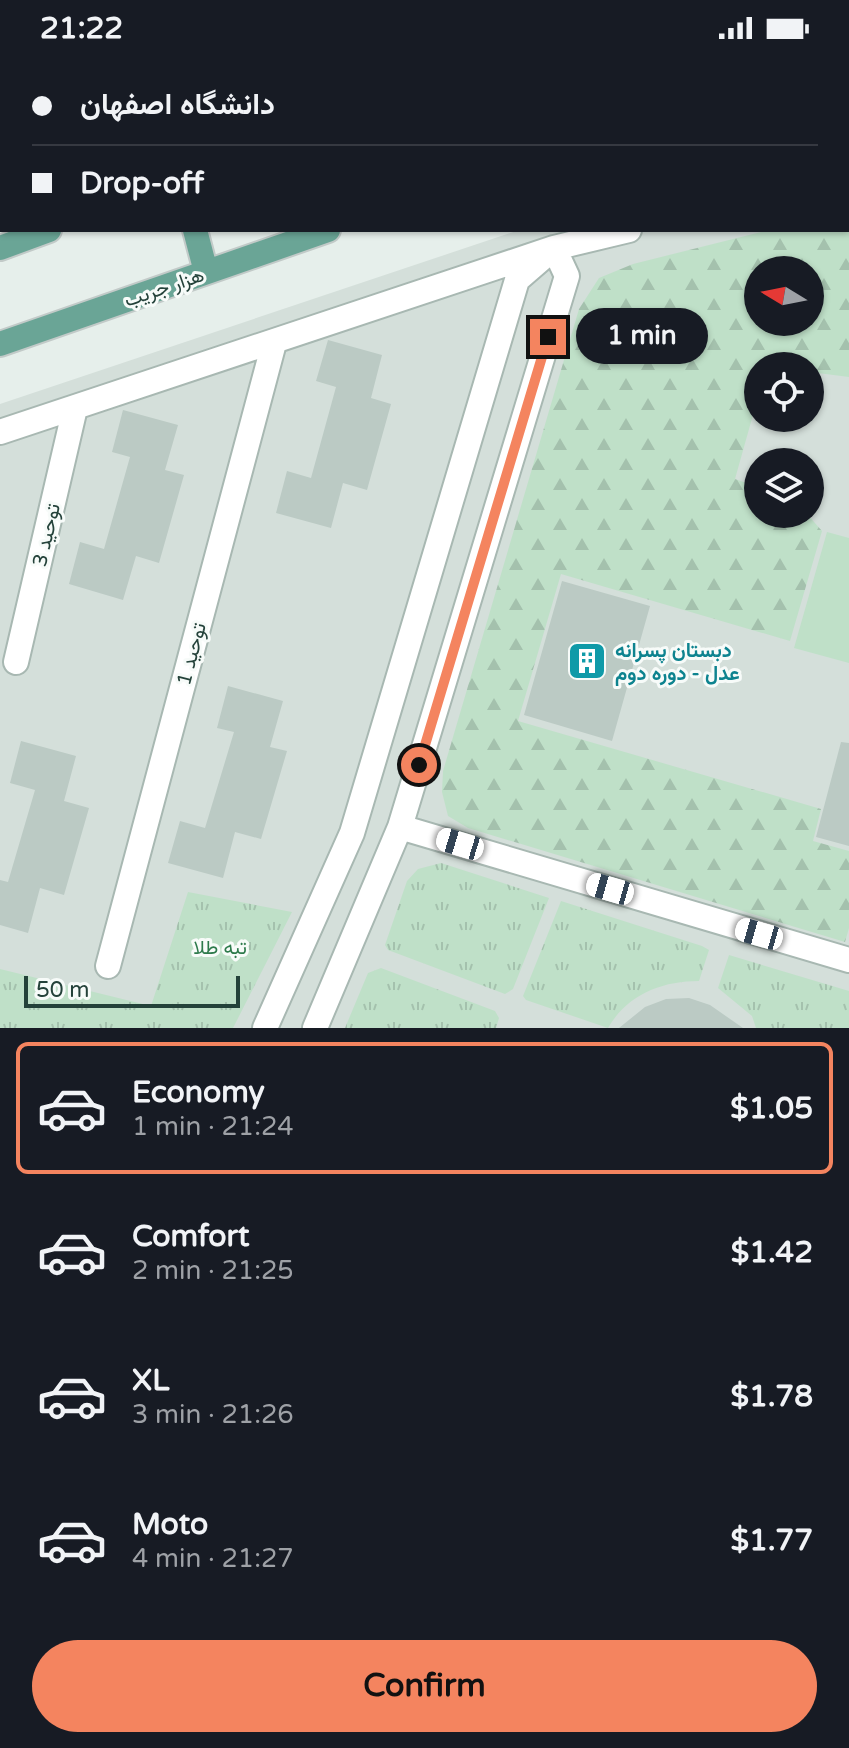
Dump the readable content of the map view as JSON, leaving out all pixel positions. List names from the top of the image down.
{
  "streets": {
    "main road": ["هزار جریب"],
    "street": ["توحید 3", "توحید 1"]
  },
  "parks": ["تبه طلا"],
  "places": {
    "building": ["دبستان پسرانه عدل - دوره دوم"]
  },
  "scale_bar": "50 m",
  "north": "left",
  "page": {
    "status": "21:22",
    "banner": ["دانشگاه اصفهان", "Drop-off"],
    "bubble": "1 min",
    "scale": "50 m",
    "list": [
      {
        "name": "Economy",
        "note": "1 min · 21:24",
        "value": "$1.05"
      },
      {
        "name": "Comfort",
        "note": "2 min · 21:25",
        "value": "$1.42"
      },
      {
        "name": "XL",
        "note": "3 min · 21:26",
        "value": "$1.78"
      },
      {
        "name": "Moto",
        "note": "4 min · 21:27",
        "value": "$1.77"
      }
    ],
    "buttons": "Confirm"
  }
}
